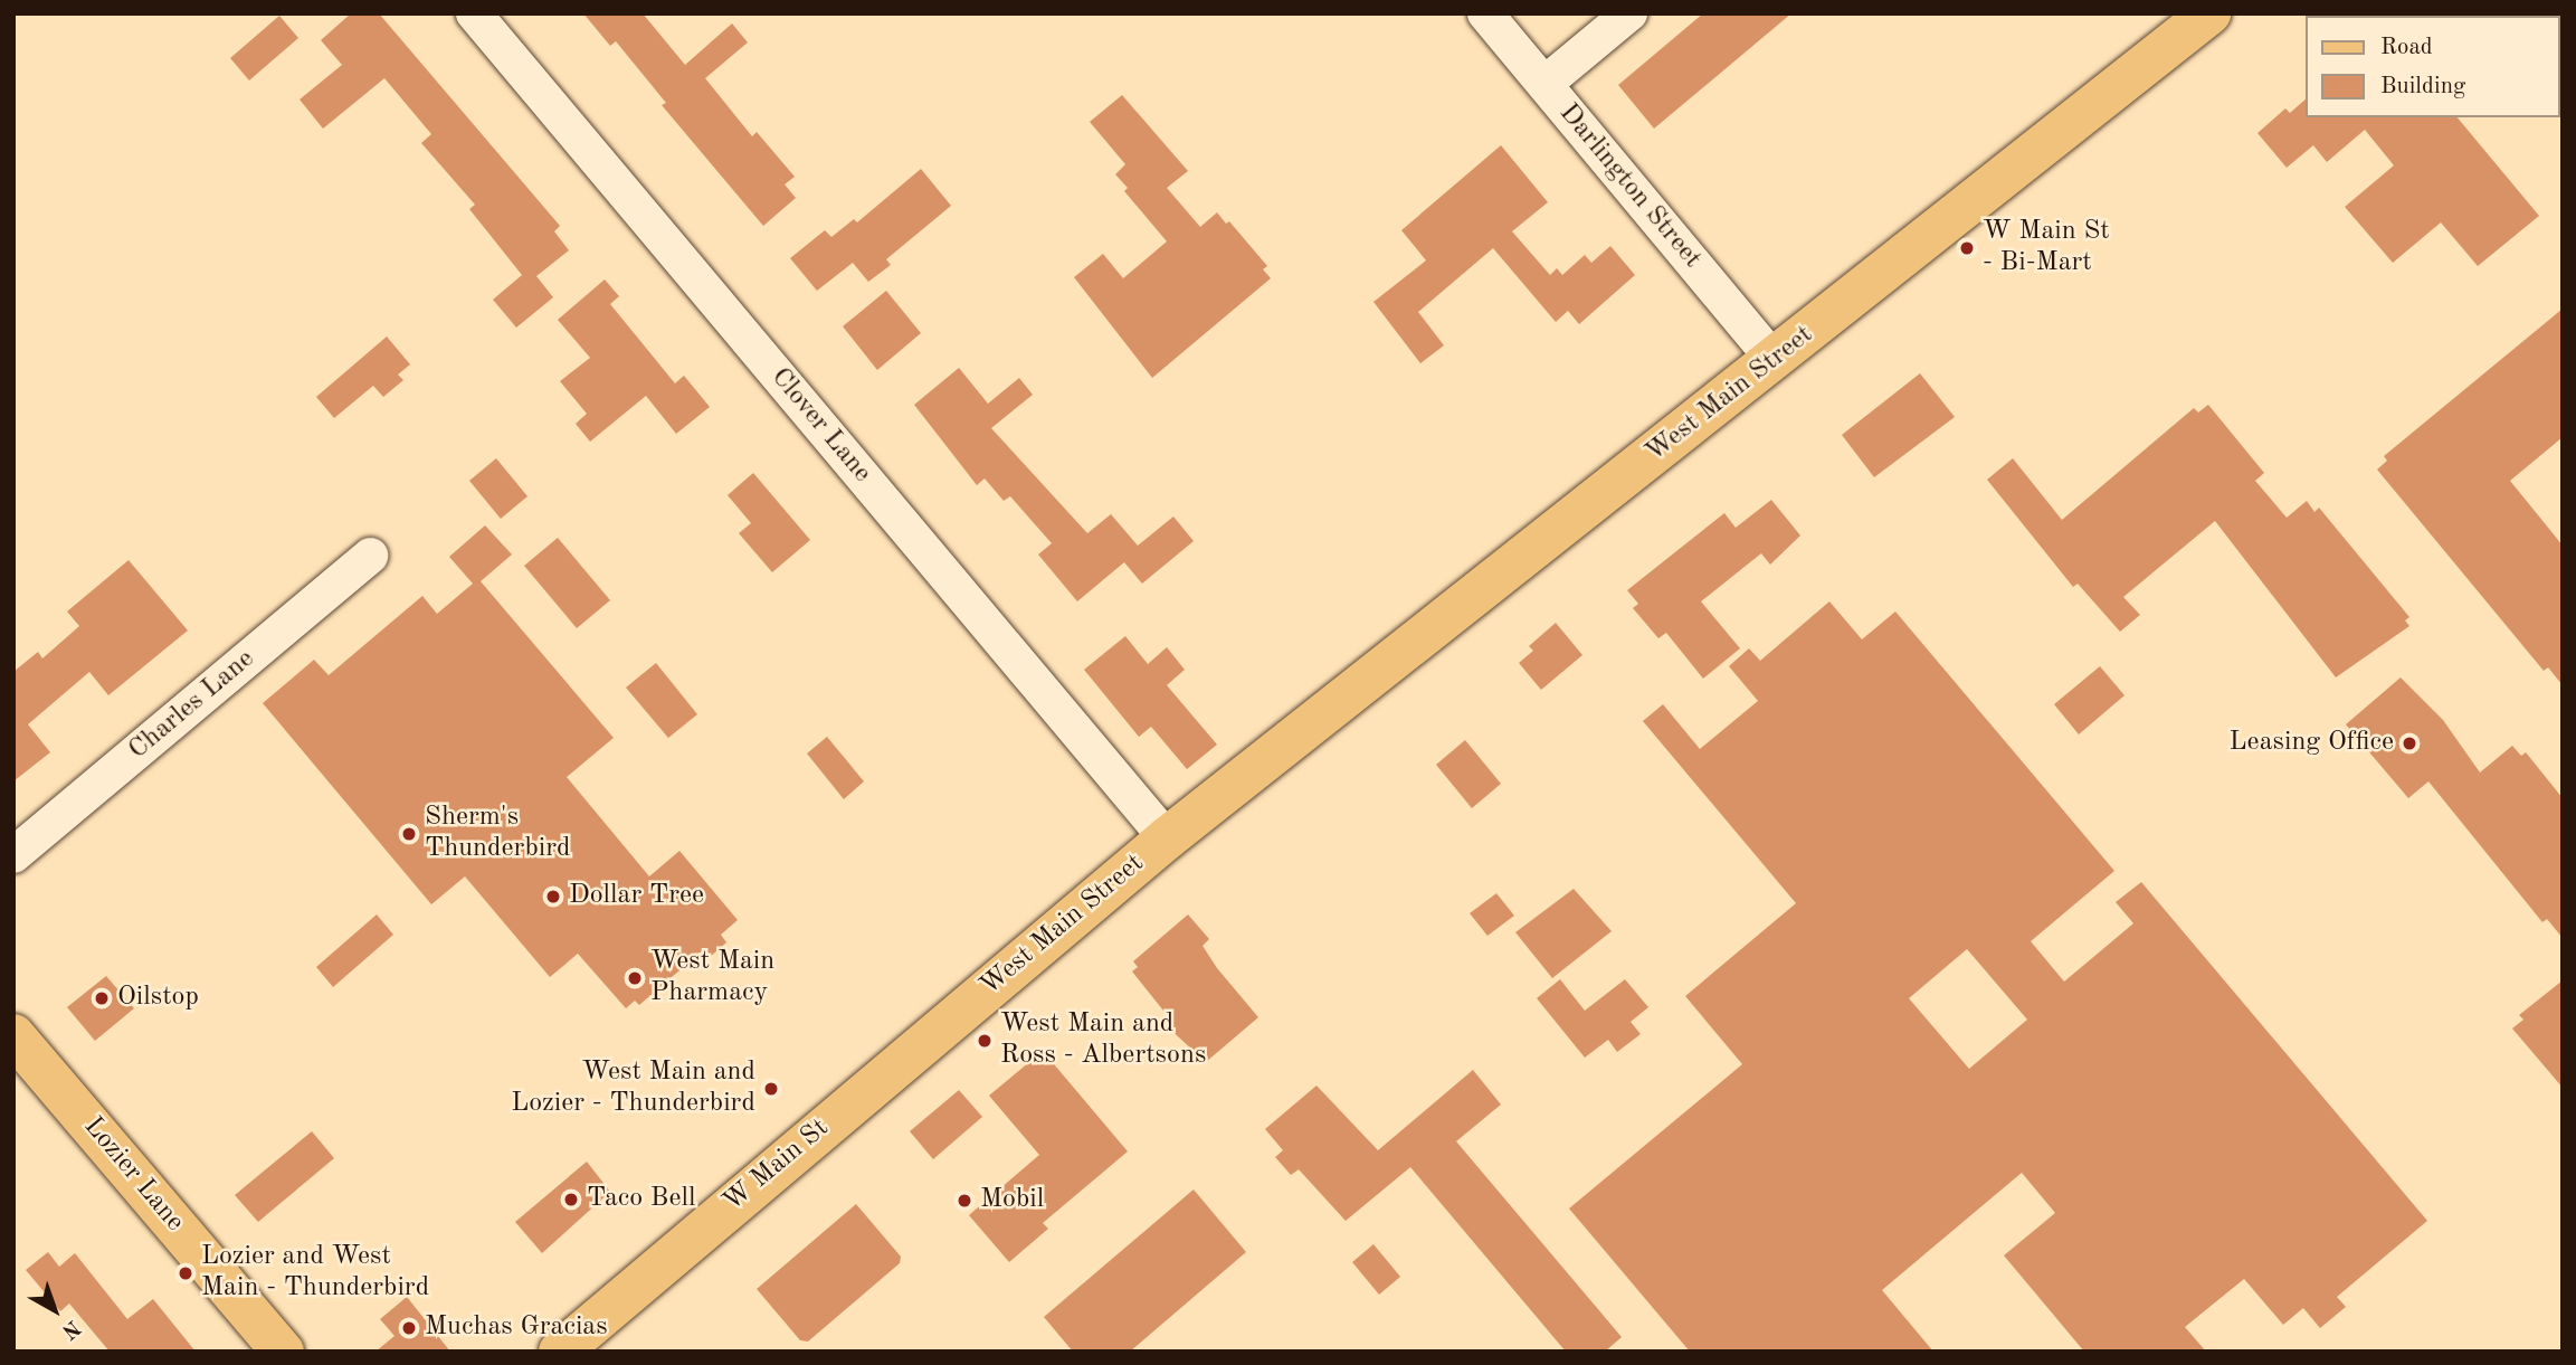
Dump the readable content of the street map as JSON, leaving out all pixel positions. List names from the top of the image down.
{
  "streets": {
    "main road": ["West Main Street", "W Main St", "Lozier Lane"],
    "street": ["Darlington Street", "Clover Lane", "Charles Lane"]
  },
  "crossings": [
    ["Darlington Street", "West Main Street"],
    ["West Main Street", "Clover Lane"],
    ["West Main Street", "W Main St"]
  ],
  "places": [
    "W Main St - Bi-Mart",
    "Leasing Office",
    "Sherm's Thunderbird",
    "Dollar Tree",
    "West Main Pharmacy",
    "Oilstop",
    "West Main and Ross - Albertsons",
    "West Main and Lozier - Thunderbird",
    "Taco Bell",
    "Mobil",
    "Lozier and West Main - Thunderbird",
    "Muchas Gracias"
  ],
  "legend": ["Road", "Building"],
  "north": "bottom right"
}
